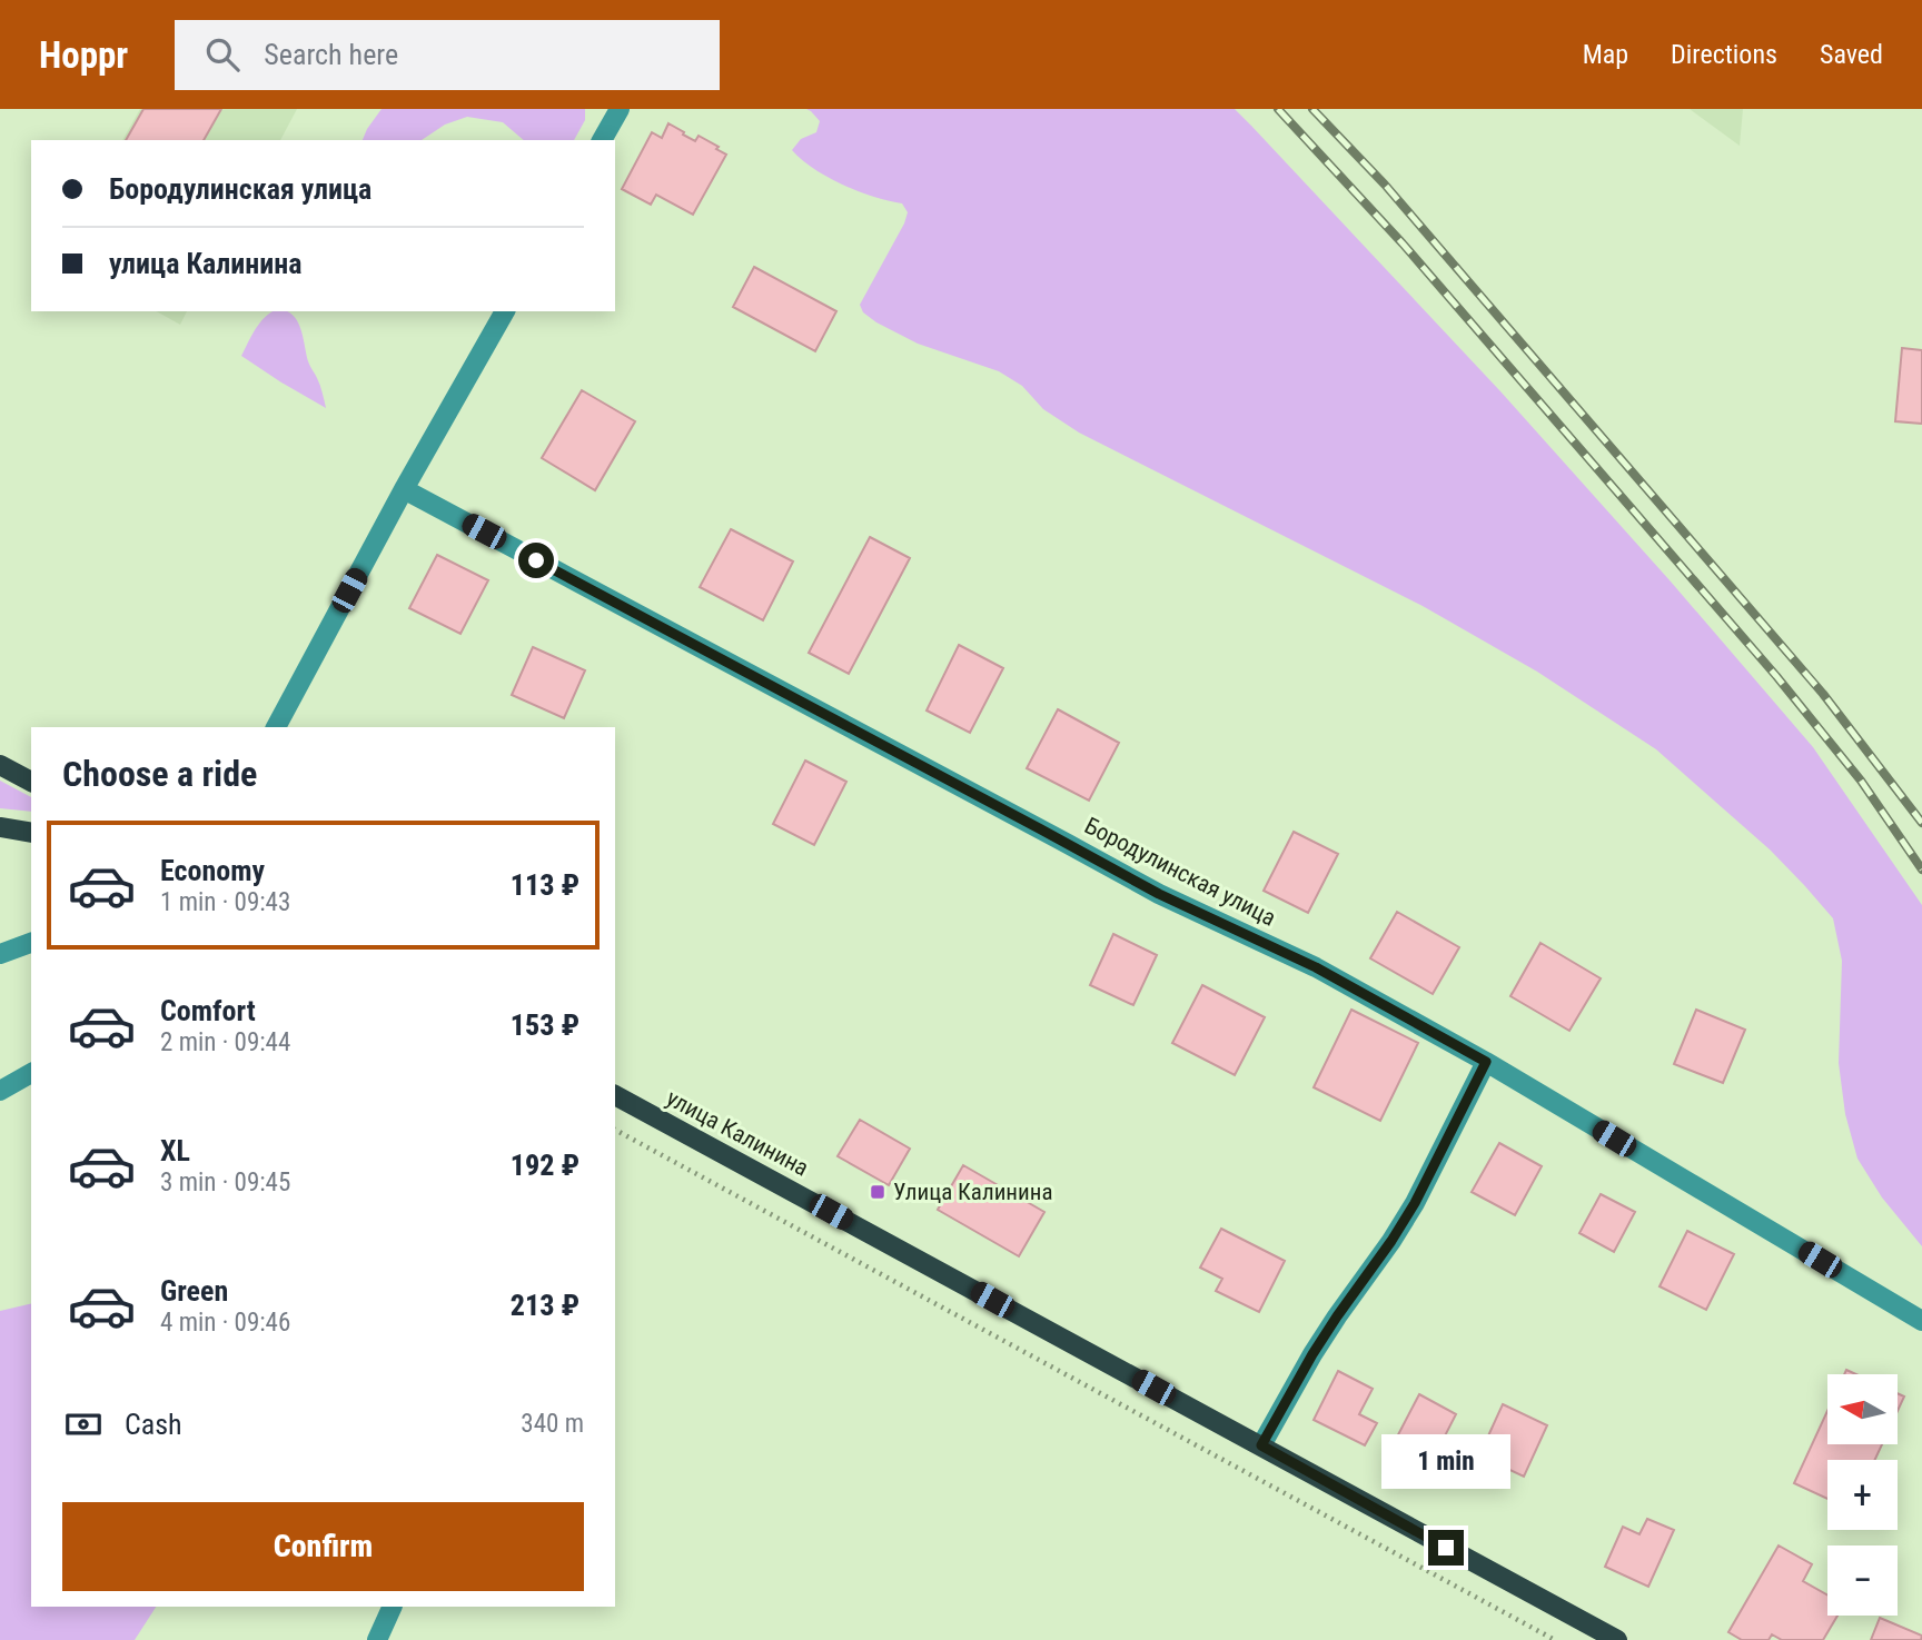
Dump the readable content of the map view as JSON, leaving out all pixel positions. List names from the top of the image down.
{
  "streets": {
    "main road": ["улица Калинина"],
    "street": ["Бородулинская улица"]
  },
  "places": {
    "transit": ["Улица Калинина"]
  },
  "north": "left",
  "page": {
    "header": "Hoppr",
    "search": "Search here",
    "nav": ["Map", "Directions", "Saved"],
    "banner": ["Бородулинская улица", "улица Калинина"],
    "heading": "Choose a ride",
    "list": [
      {
        "name": "Economy",
        "note": "1 min · 09:43",
        "value": "113 ₽"
      },
      {
        "name": "Comfort",
        "note": "2 min · 09:44",
        "value": "153 ₽"
      },
      {
        "name": "XL",
        "note": "3 min · 09:45",
        "value": "192 ₽"
      },
      {
        "name": "Green",
        "note": "4 min · 09:46",
        "value": "213 ₽"
      }
    ],
    "map_buttons": ["+", "−"],
    "pay": ["Cash", "340 m"],
    "bubble": "1 min",
    "buttons": "Confirm"
  }
}
